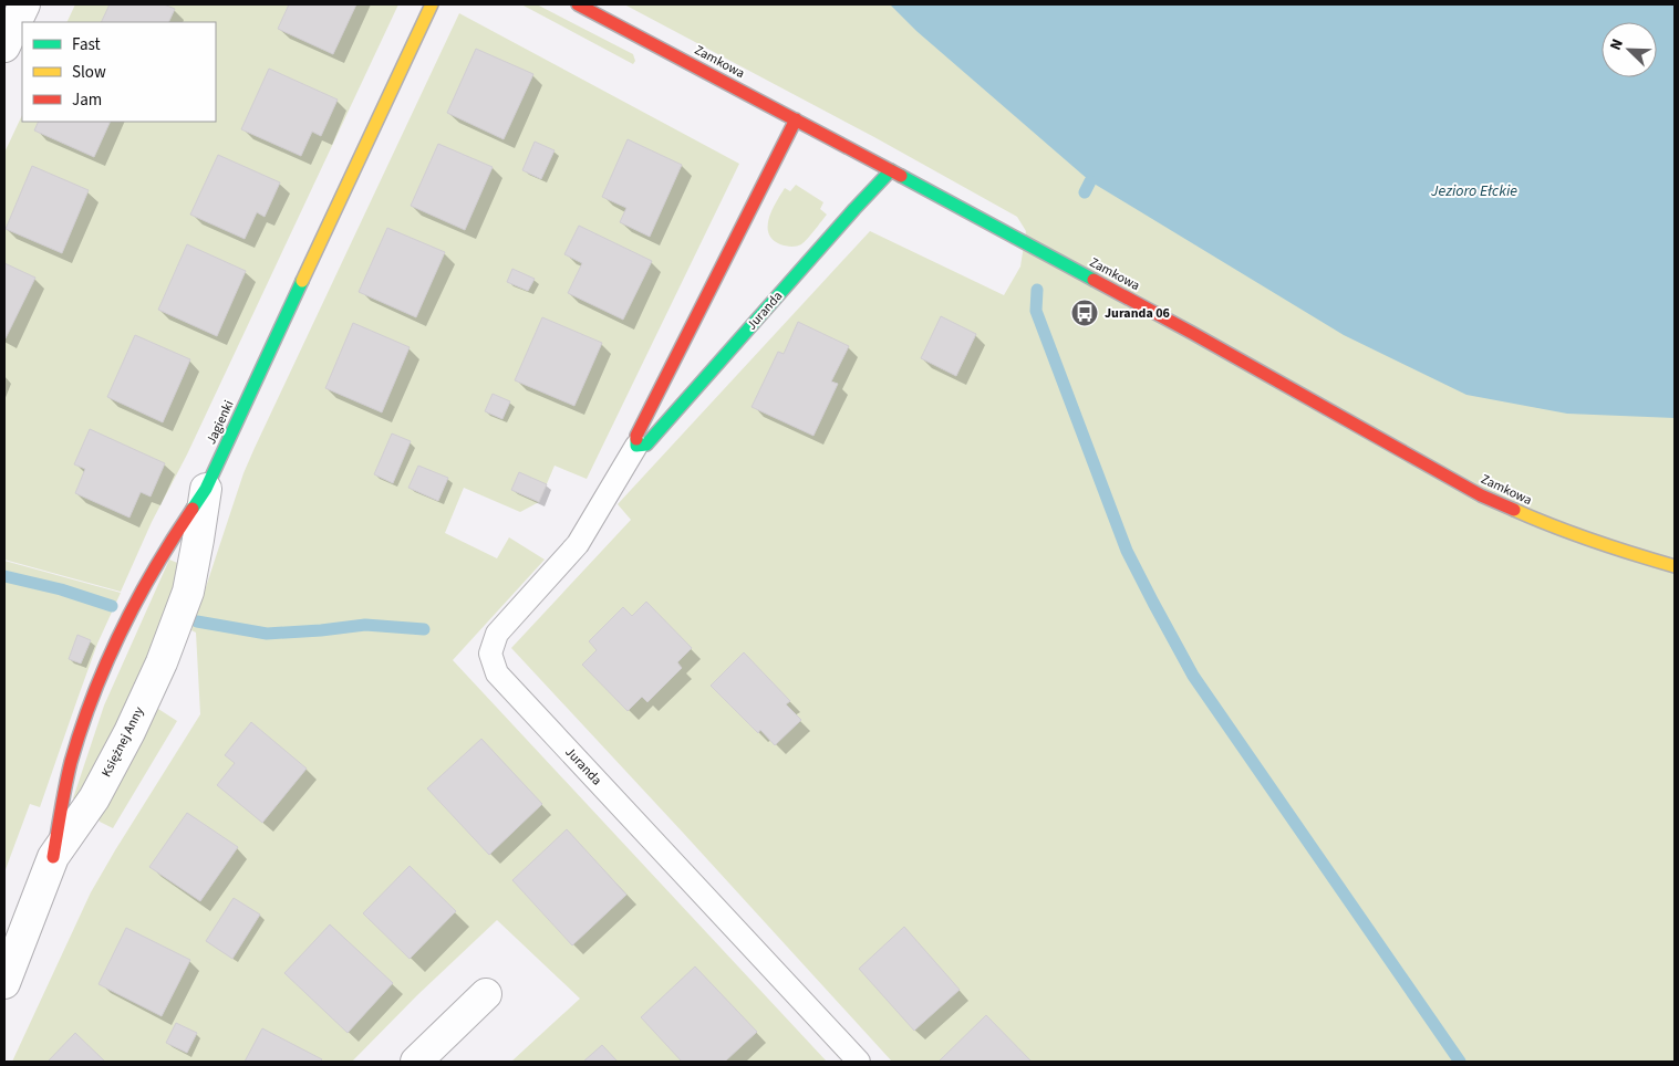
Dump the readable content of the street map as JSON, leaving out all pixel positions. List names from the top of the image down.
{
  "streets": {
    "street": [
      "Zamkowa",
      "Juranda",
      "Jagienki",
      "Księżnej Anny"
    ]
  },
  "crossings": [
    ["Zamkowa", "Juranda"],
    ["Jagienki", "Księżnej Anny"]
  ],
  "water": ["Jezioro Ełckie"],
  "places": {
    "bus stop": ["Juranda 06"]
  },
  "legend": ["Fast", "Slow", "Jam"],
  "north": "top left"
}
